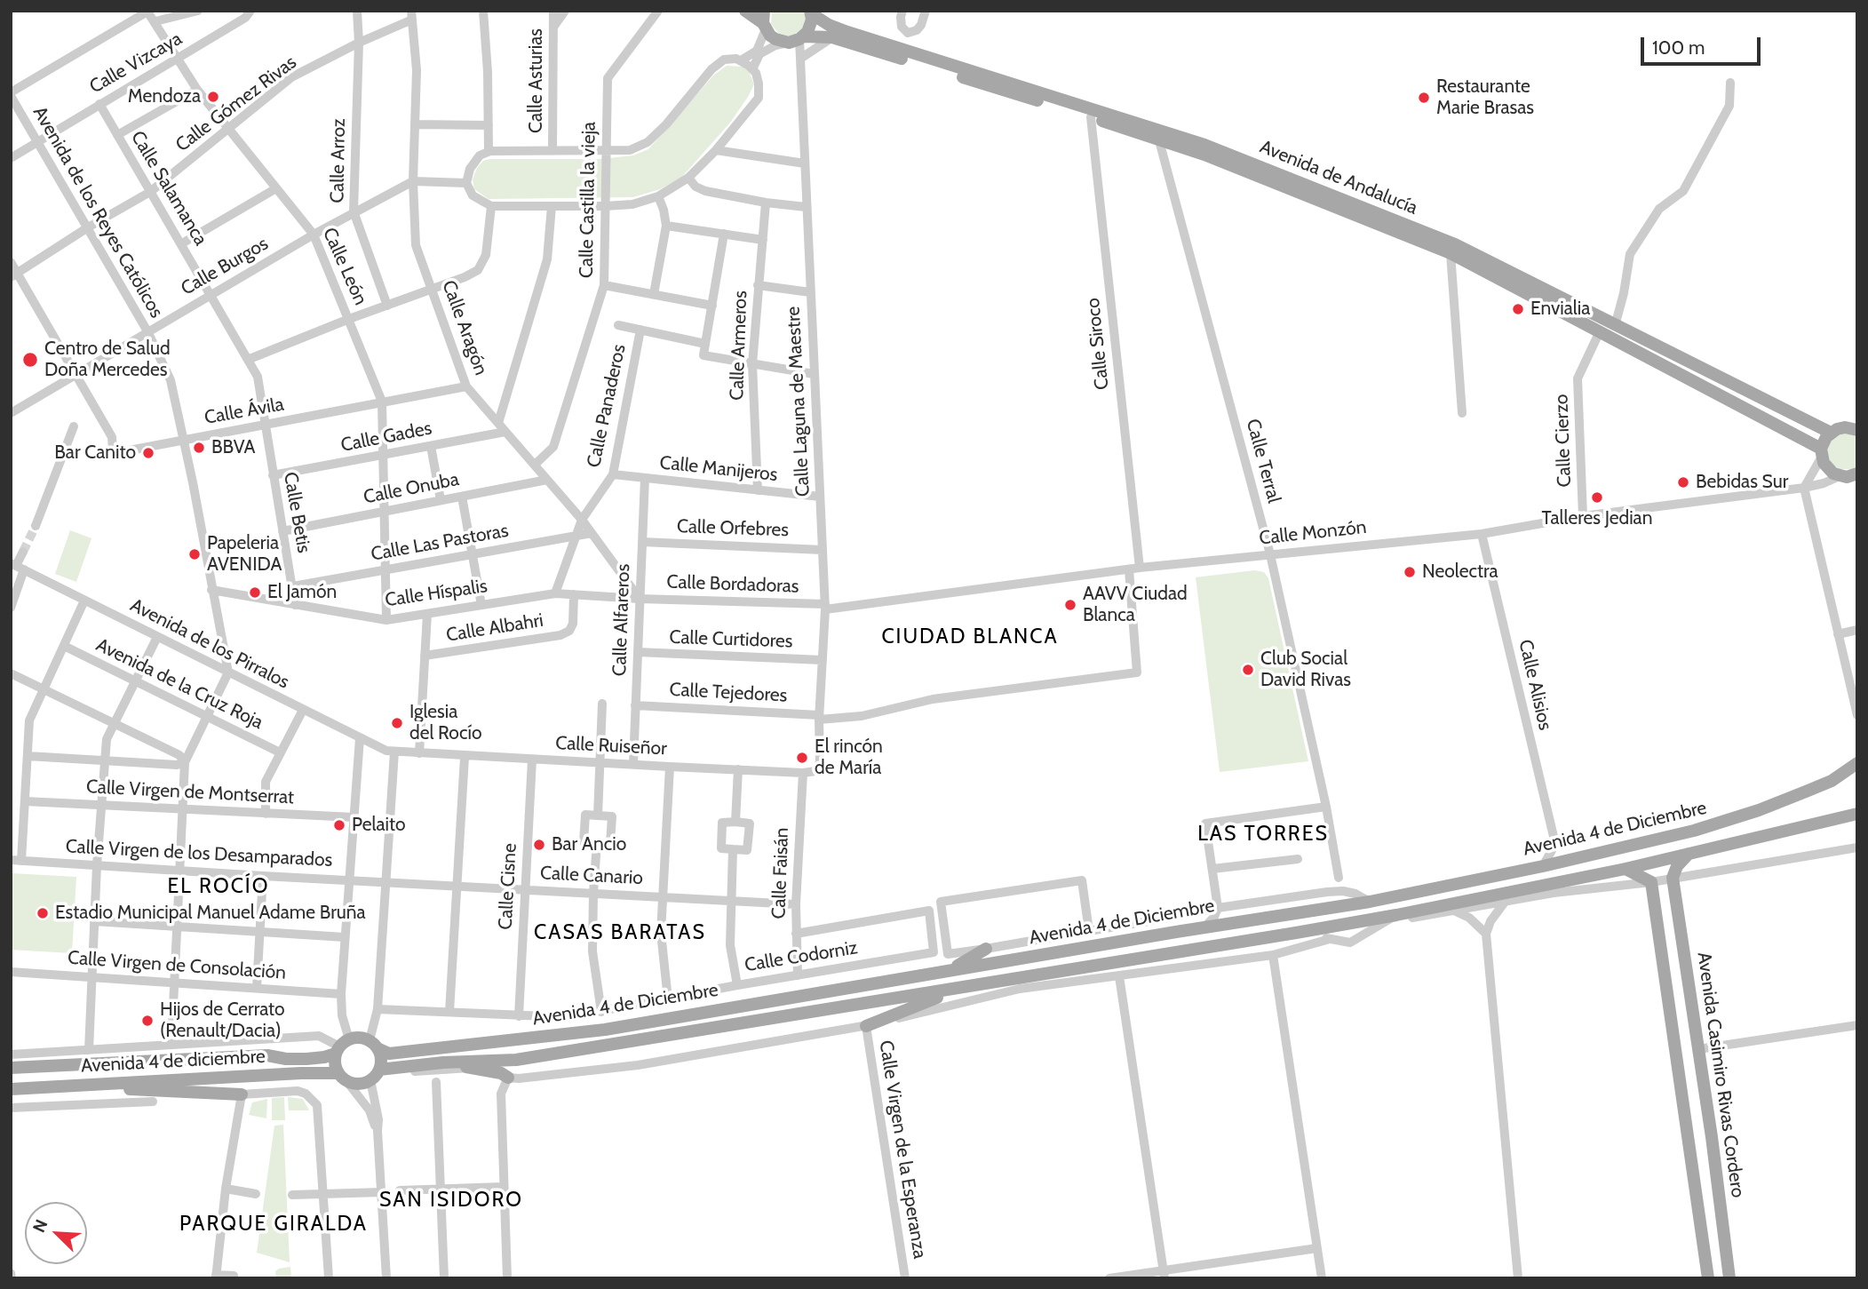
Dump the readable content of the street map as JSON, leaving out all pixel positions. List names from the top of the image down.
{
  "streets": {
    "main road": [
      "Avenida de Andalucía",
      "Avenida 4 de Diciembre",
      "Avenida 4 de diciembre",
      "Avenida Casimiro Rivas Cordero"
    ],
    "street": [
      "Calle Vizcaya",
      "Calle Asturias",
      "Calle Gómez Rivas",
      "Calle Arroz",
      "Calle Salamanca",
      "Calle Castilla la vieja",
      "Avenida de los Reyes Católicos",
      "Calle Burgos",
      "Calle León",
      "Calle Aragón",
      "Calle Siroco",
      "Calle Armeros",
      "Calle Laguna de Maestre",
      "Calle Panaderos",
      "Calle Ávila",
      "Calle Gades",
      "Calle Cierzo",
      "Calle Terral",
      "Calle Manijeros",
      "Calle Onuba",
      "Calle Betis",
      "Calle Orfebres",
      "Calle Monzón",
      "Calle Las Pastoras",
      "Calle Bordadoras",
      "Calle Híspalis",
      "Calle Alfareros",
      "Calle Albahri",
      "Calle Curtidores",
      "Avenida de los Pirralos",
      "Avenida de la Cruz Roja",
      "Calle Alisios",
      "Calle Tejedores",
      "Calle Ruiseñor",
      "Calle Virgen de Montserrat",
      "Calle Virgen de los Desamparados",
      "Calle Faisán",
      "Calle Canario",
      "Calle Cisne",
      "Calle Codorniz",
      "Calle Virgen de Consolación",
      "Calle Virgen de la Esperanza"
    ]
  },
  "crossings": [
    ["Calle Vizcaya", "Calle Salamanca"],
    ["Calle Vizcaya", "Avenida de los Reyes Católicos"],
    ["Calle Vizcaya", "Calle León"],
    ["Calle Gómez Rivas", "Calle Arroz"],
    ["Calle Gómez Rivas", "Calle Salamanca"],
    ["Calle Gómez Rivas", "Avenida de los Reyes Católicos"],
    ["Calle Gómez Rivas", "Calle León"],
    ["Calle Gómez Rivas", "Calle Aragón"],
    ["Calle Arroz", "Calle Burgos"],
    ["Avenida de Andalucía", "Calle Siroco"],
    ["Avenida de Andalucía", "Calle Laguna de Maestre"],
    ["Avenida de Andalucía", "Calle Cierzo"],
    ["Avenida de Andalucía", "Calle Terral"],
    ["Avenida de Andalucía", "Calle Monzón"],
    ["Calle Salamanca", "Calle Burgos"],
    ["Calle Salamanca", "Calle Ávila"],
    ["Calle Salamanca", "Calle Betis"],
    ["Calle Castilla la vieja", "Calle Aragón"],
    ["Avenida de los Reyes Católicos", "Calle Burgos"],
    ["Avenida de los Reyes Católicos", "Calle Ávila"],
    ["Avenida de los Reyes Católicos", "Calle Híspalis"],
    ["Avenida de los Reyes Católicos", "Avenida de los Pirralos"],
    ["Calle Burgos", "Calle León"],
    ["Calle Burgos", "Calle Aragón"],
    ["Calle Burgos", "Calle Ávila"],
    ["Calle León", "Calle Ávila"],
    ["Calle Aragón", "Calle Panaderos"],
    ["Calle Aragón", "Calle Ávila"],
    ["Calle Aragón", "Calle Gades"],
    ["Calle Aragón", "Calle Onuba"],
    ["Calle Aragón", "Calle Las Pastoras"],
    ["Calle Aragón", "Calle Bordadoras"],
    ["Calle Aragón", "Calle Alfareros"],
    ["Calle Siroco", "Calle Laguna de Maestre"],
    ["Calle Siroco", "Calle Monzón"],
    ["Calle Siroco", "Calle Tejedores"],
    ["Calle Armeros", "Calle Manijeros"],
    ["Calle Laguna de Maestre", "Calle Manijeros"],
    ["Calle Laguna de Maestre", "Calle Orfebres"],
    ["Calle Laguna de Maestre", "Calle Monzón"],
    ["Calle Laguna de Maestre", "Calle Bordadoras"],
    ["Calle Laguna de Maestre", "Calle Curtidores"],
    ["Calle Laguna de Maestre", "Calle Tejedores"],
    ["Calle Laguna de Maestre", "Calle Ruiseñor"],
    ["Calle Laguna de Maestre", "Calle Faisán"],
    ["Calle Panaderos", "Calle Manijeros"],
    ["Calle Panaderos", "Calle Las Pastoras"],
    ["Calle Panaderos", "Calle Híspalis"],
    ["Calle Ávila", "Calle Betis"],
    ["Calle Gades", "Calle Betis"],
    ["Calle Cierzo", "Calle Monzón"],
    ["Calle Terral", "Calle Monzón"],
    ["Calle Manijeros", "Calle Alfareros"],
    ["Calle Onuba", "Calle Betis"],
    ["Calle Betis", "Calle Las Pastoras"],
    ["Calle Betis", "Calle Híspalis"],
    ["Calle Orfebres", "Calle Alfareros"],
    ["Calle Monzón", "Calle Bordadoras"],
    ["Calle Monzón", "Calle Alisios"],
    ["Calle Bordadoras", "Calle Híspalis"],
    ["Calle Bordadoras", "Calle Alfareros"],
    ["Calle Bordadoras", "Calle Albahri"],
    ["Calle Híspalis", "Calle Albahri"],
    ["Calle Alfareros", "Calle Curtidores"],
    ["Calle Alfareros", "Calle Tejedores"],
    ["Calle Alfareros", "Calle Ruiseñor"],
    ["Avenida de los Pirralos", "Calle Ruiseñor"],
    ["Calle Alisios", "Avenida 4 de Diciembre"],
    ["Calle Ruiseñor", "Calle Faisán"],
    ["Calle Ruiseñor", "Calle Cisne"],
    ["Avenida 4 de Diciembre", "Avenida 4 de diciembre"],
    ["Calle Virgen de los Desamparados", "Calle Canario"],
    ["Calle Faisán", "Calle Canario"],
    ["Calle Faisán", "Calle Codorniz"],
    ["Calle Canario", "Calle Cisne"],
    ["Calle Cisne", "Calle Codorniz"]
  ],
  "districts": [
    "CIUDAD BLANCA",
    "LAS TORRES",
    "EL ROCÍO",
    "CASAS BARATAS",
    "SAN ISIDORO",
    "PARQUE GIRALDA"
  ],
  "places": [
    "Mendoza",
    "Restaurante Marie Brasas",
    "Envialia",
    "Centro de Salud Doña Mercedes",
    "BBVA",
    "Bar Canito",
    "Bebidas Sur",
    "Talleres Jedian",
    "Papeleria AVENIDA",
    "Neolectra",
    "El Jamón",
    "AAVV Ciudad Blanca",
    "Club Social David Rivas",
    "Iglesia del Rocío",
    "El rincón de María",
    "Pelaito",
    "Bar Ancio",
    "Estadio Municipal Manuel Adame Bruña",
    "Hijos de Cerrato (Renault/Dacia)"
  ],
  "scale_bar": "100 m",
  "north": "top left"
}
